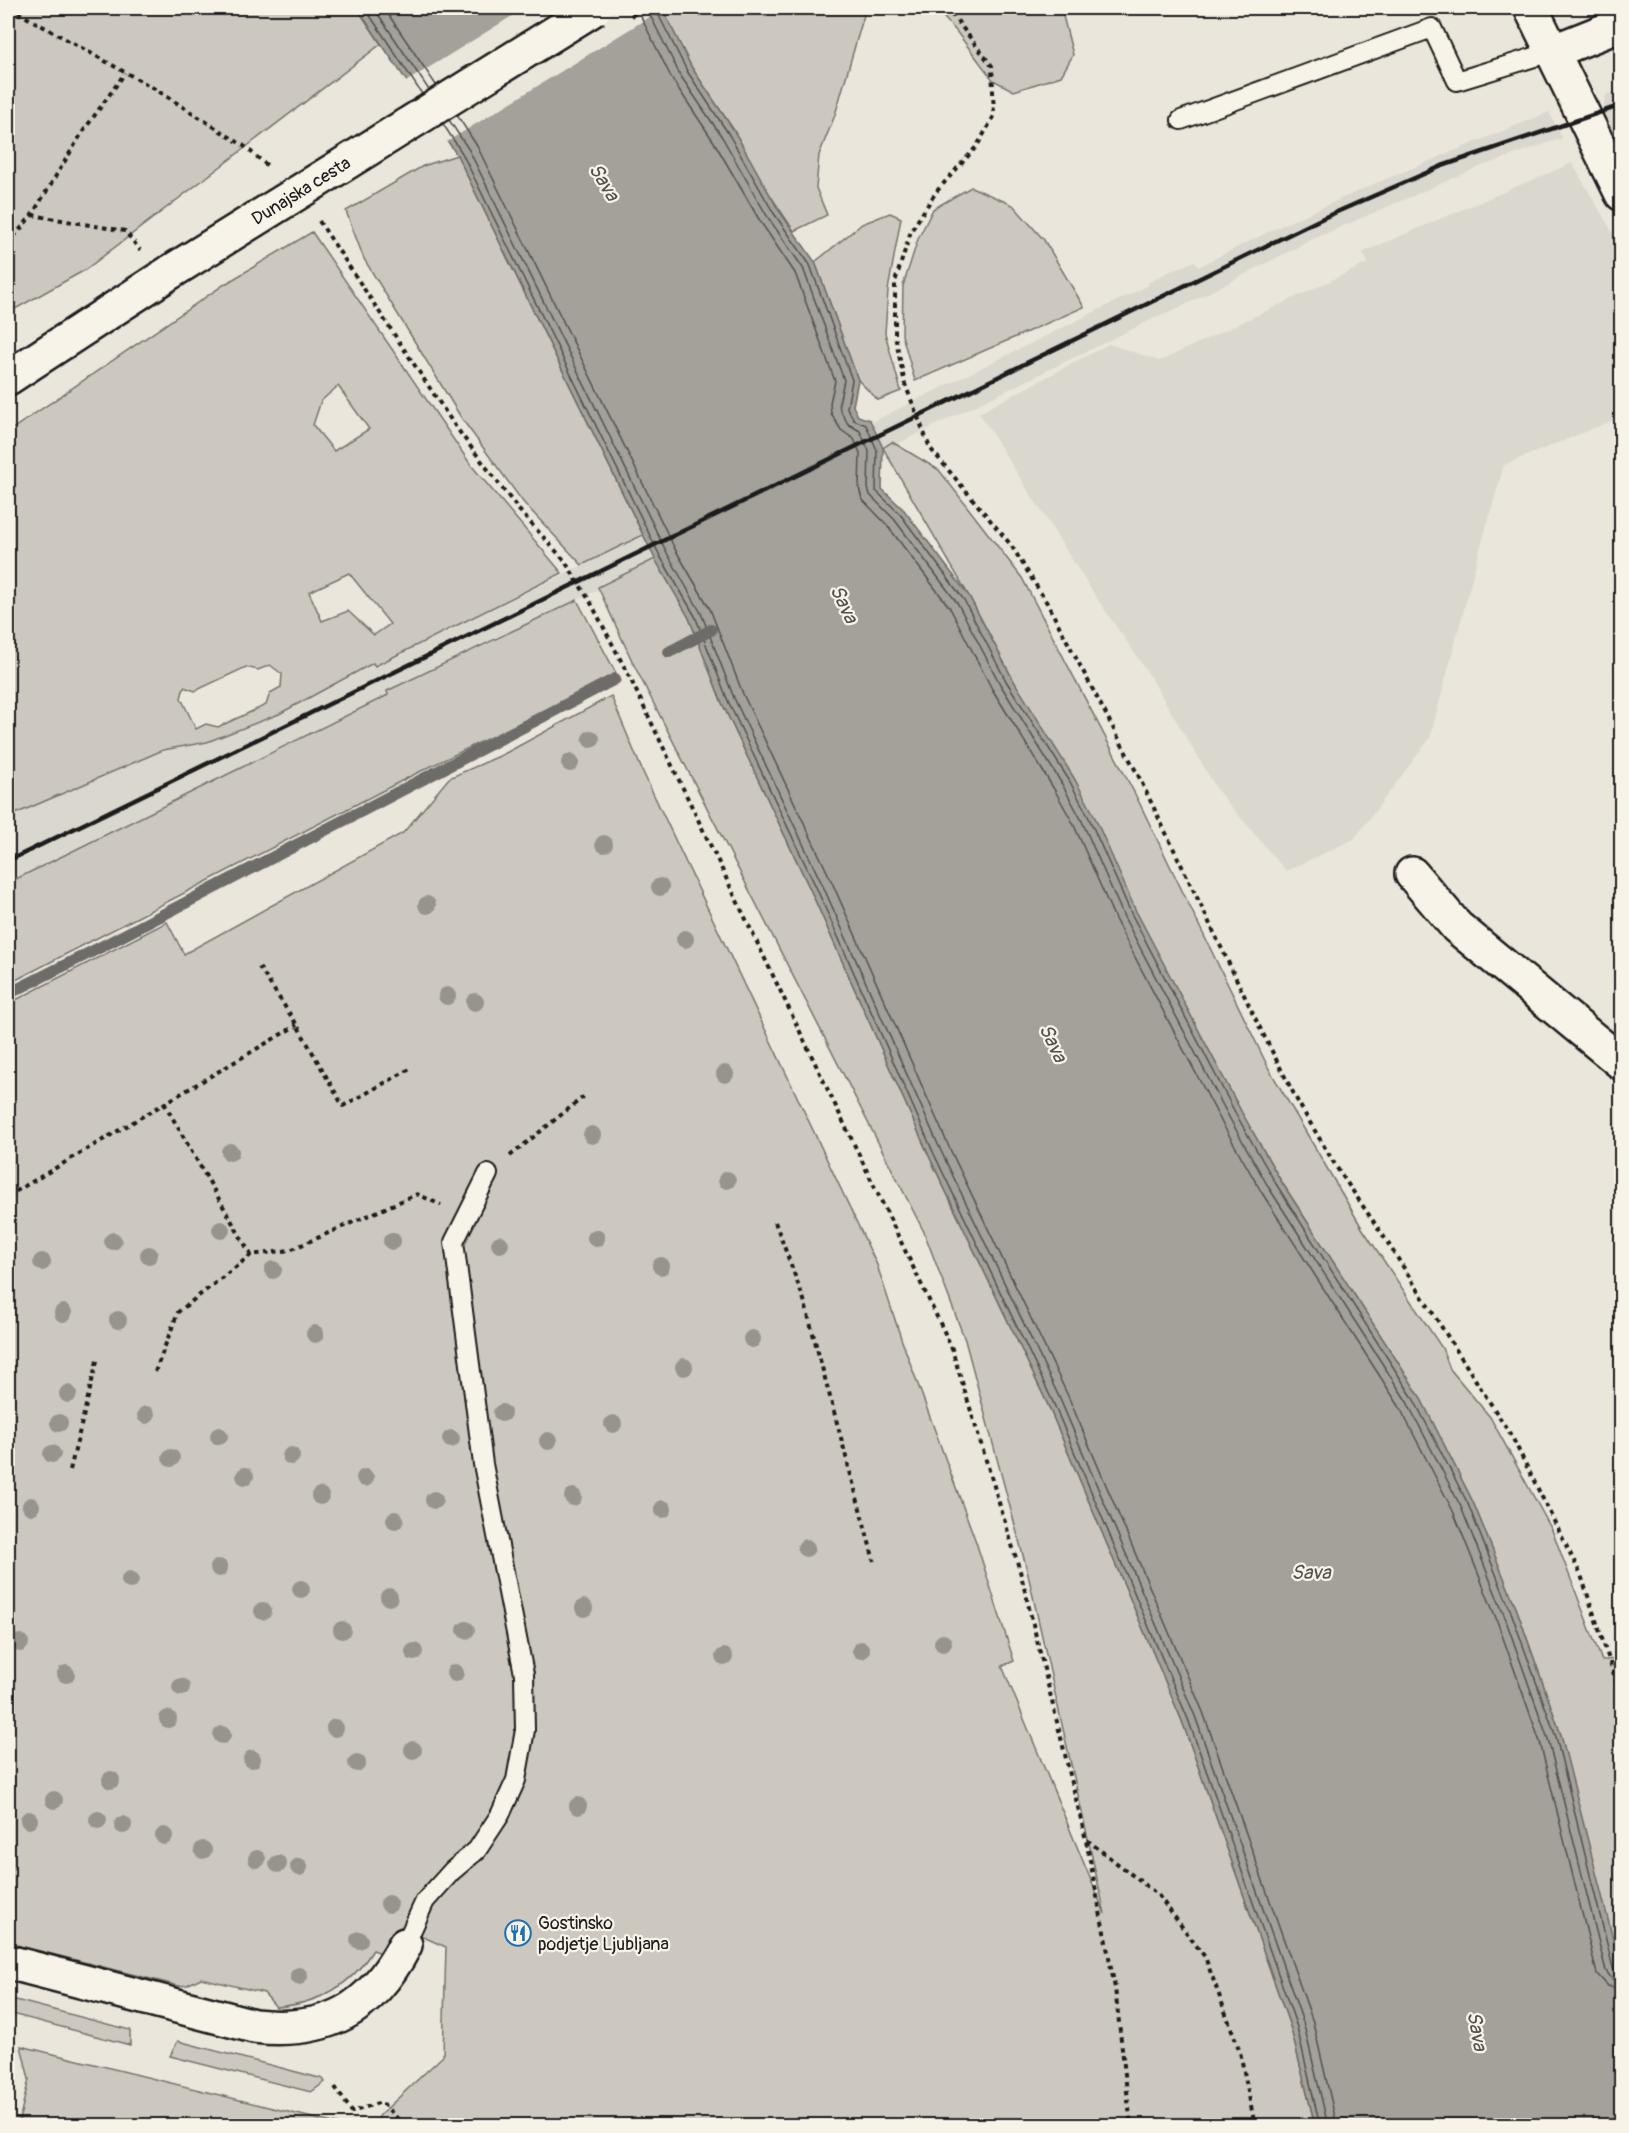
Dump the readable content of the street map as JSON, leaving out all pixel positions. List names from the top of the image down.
{
  "streets": {
    "street": ["Dunajska cesta"]
  },
  "water": ["Sava"],
  "places": {
    "restaurant": ["Gostinsko podjetje Ljubljana"]
  }
}
